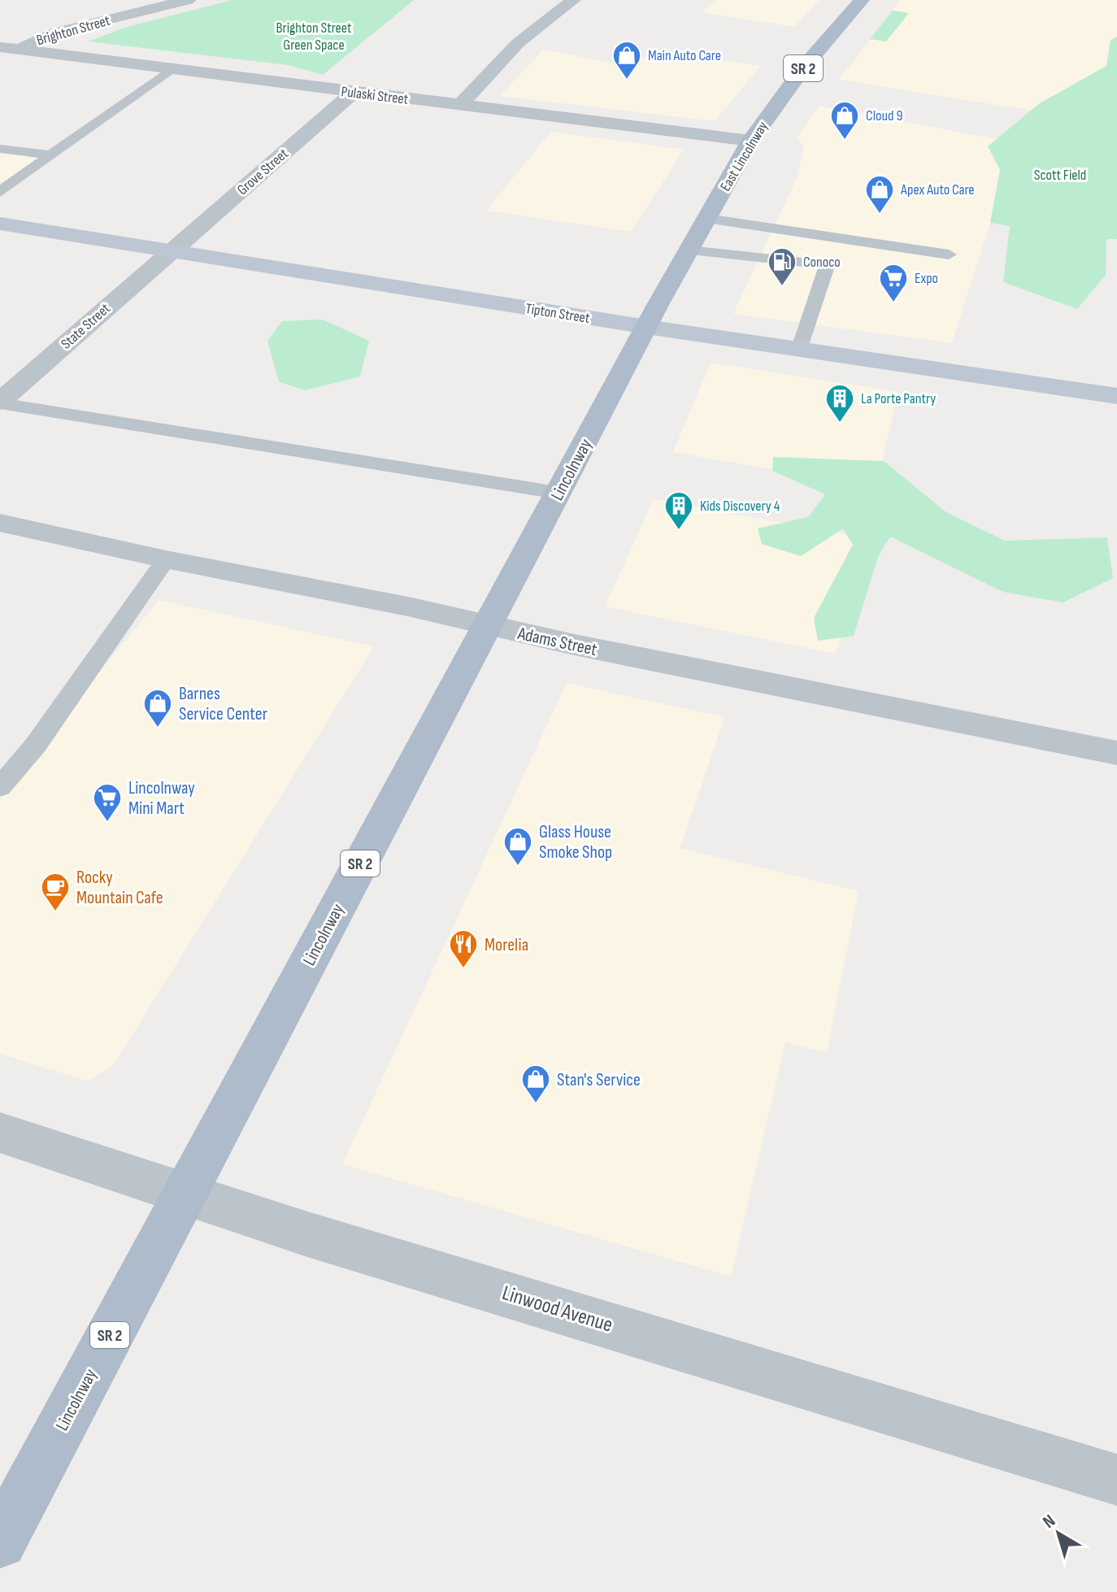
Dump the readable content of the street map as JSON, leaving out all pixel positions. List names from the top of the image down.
{
  "streets": {
    "main road": ["SR 2", "East Lincolnway", "Lincolnway"],
    "street": [
      "Brighton Street",
      "Pulaski Street",
      "Grove Street",
      "Tipton Street",
      "State Street",
      "Adams Street",
      "Linwood Avenue"
    ]
  },
  "crossings": [
    ["Brighton Street", "Pulaski Street"],
    ["Pulaski Street", "East Lincolnway"],
    ["Pulaski Street", "Grove Street"],
    ["East Lincolnway", "Tipton Street"],
    ["East Lincolnway", "Lincolnway"],
    ["Grove Street", "Tipton Street"],
    ["Grove Street", "State Street"],
    ["Tipton Street", "State Street"],
    ["Tipton Street", "Lincolnway"],
    ["Lincolnway", "Adams Street"],
    ["Lincolnway", "Linwood Avenue"]
  ],
  "parks": ["Brighton Street Green Space", "Scott Field"],
  "places": {
    "shop": [
      "Main Auto Care",
      "Cloud 9",
      "Apex Auto Care",
      "Barnes Service Center",
      "Glass House Smoke Shop",
      "Stan's Service"
    ],
    "fuel station": ["Conoco"],
    "supermarket": ["Expo", "Lincolnway Mini Mart"],
    "building": ["La Porte Pantry", "Kids Discovery 4"],
    "cafe": ["Rocky Mountain Cafe"],
    "restaurant": ["Morelia"]
  },
  "north": "top left"
}
